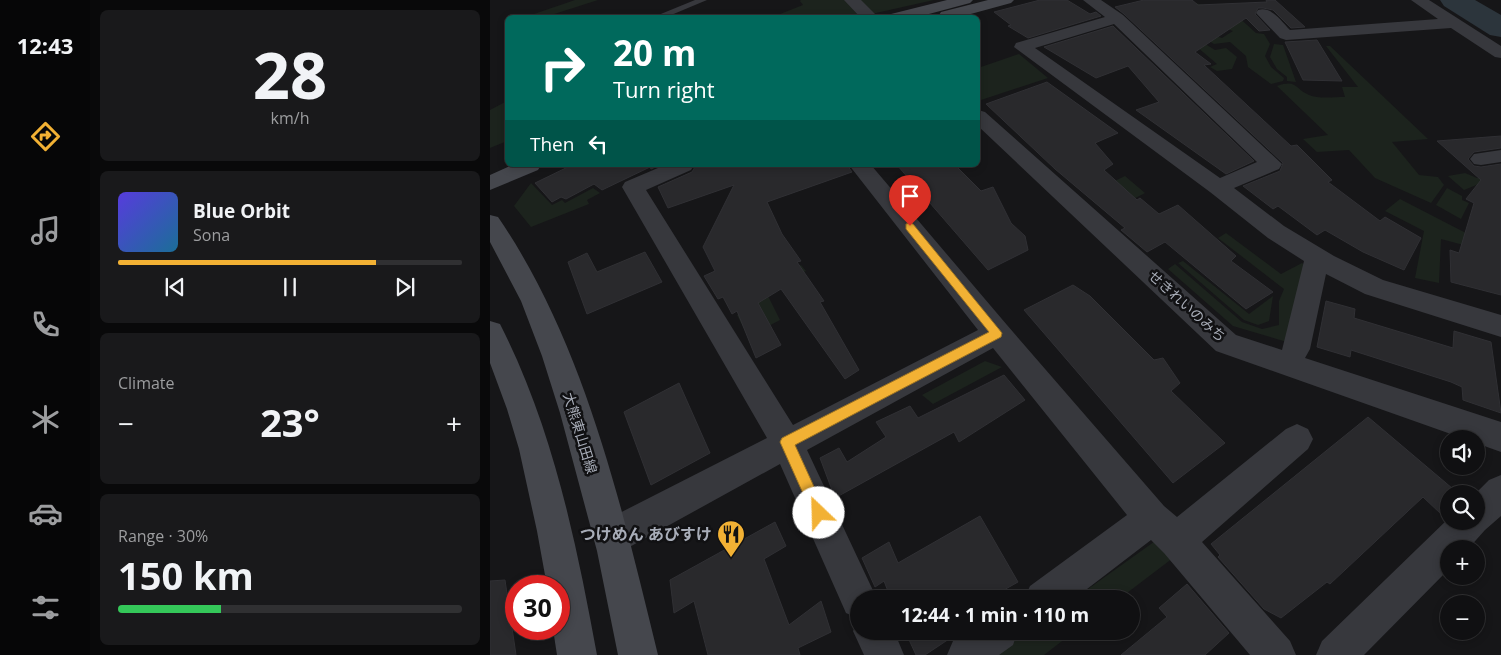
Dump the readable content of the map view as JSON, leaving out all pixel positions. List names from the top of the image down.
{
  "streets": {
    "street": ["せきれいのみち", "大熊東山田線"]
  },
  "places": {
    "restaurant": ["つけめん あびすけ"]
  },
  "page": {
    "tabs": "12:43",
    "tile": [
      ["28", "km/h"],
      "Climate",
      ["Range · 30%", "150 km"]
    ],
    "turn": ["20 m", "Turn right"],
    "then": "Then",
    "song": ["Blue Orbit", "Sona"],
    "heat": ["−", "23°", "+"],
    "map_buttons": ["+", "−"],
    "limit": "30",
    "trip": "12:44 · 1 min · 110 m"
  }
}
